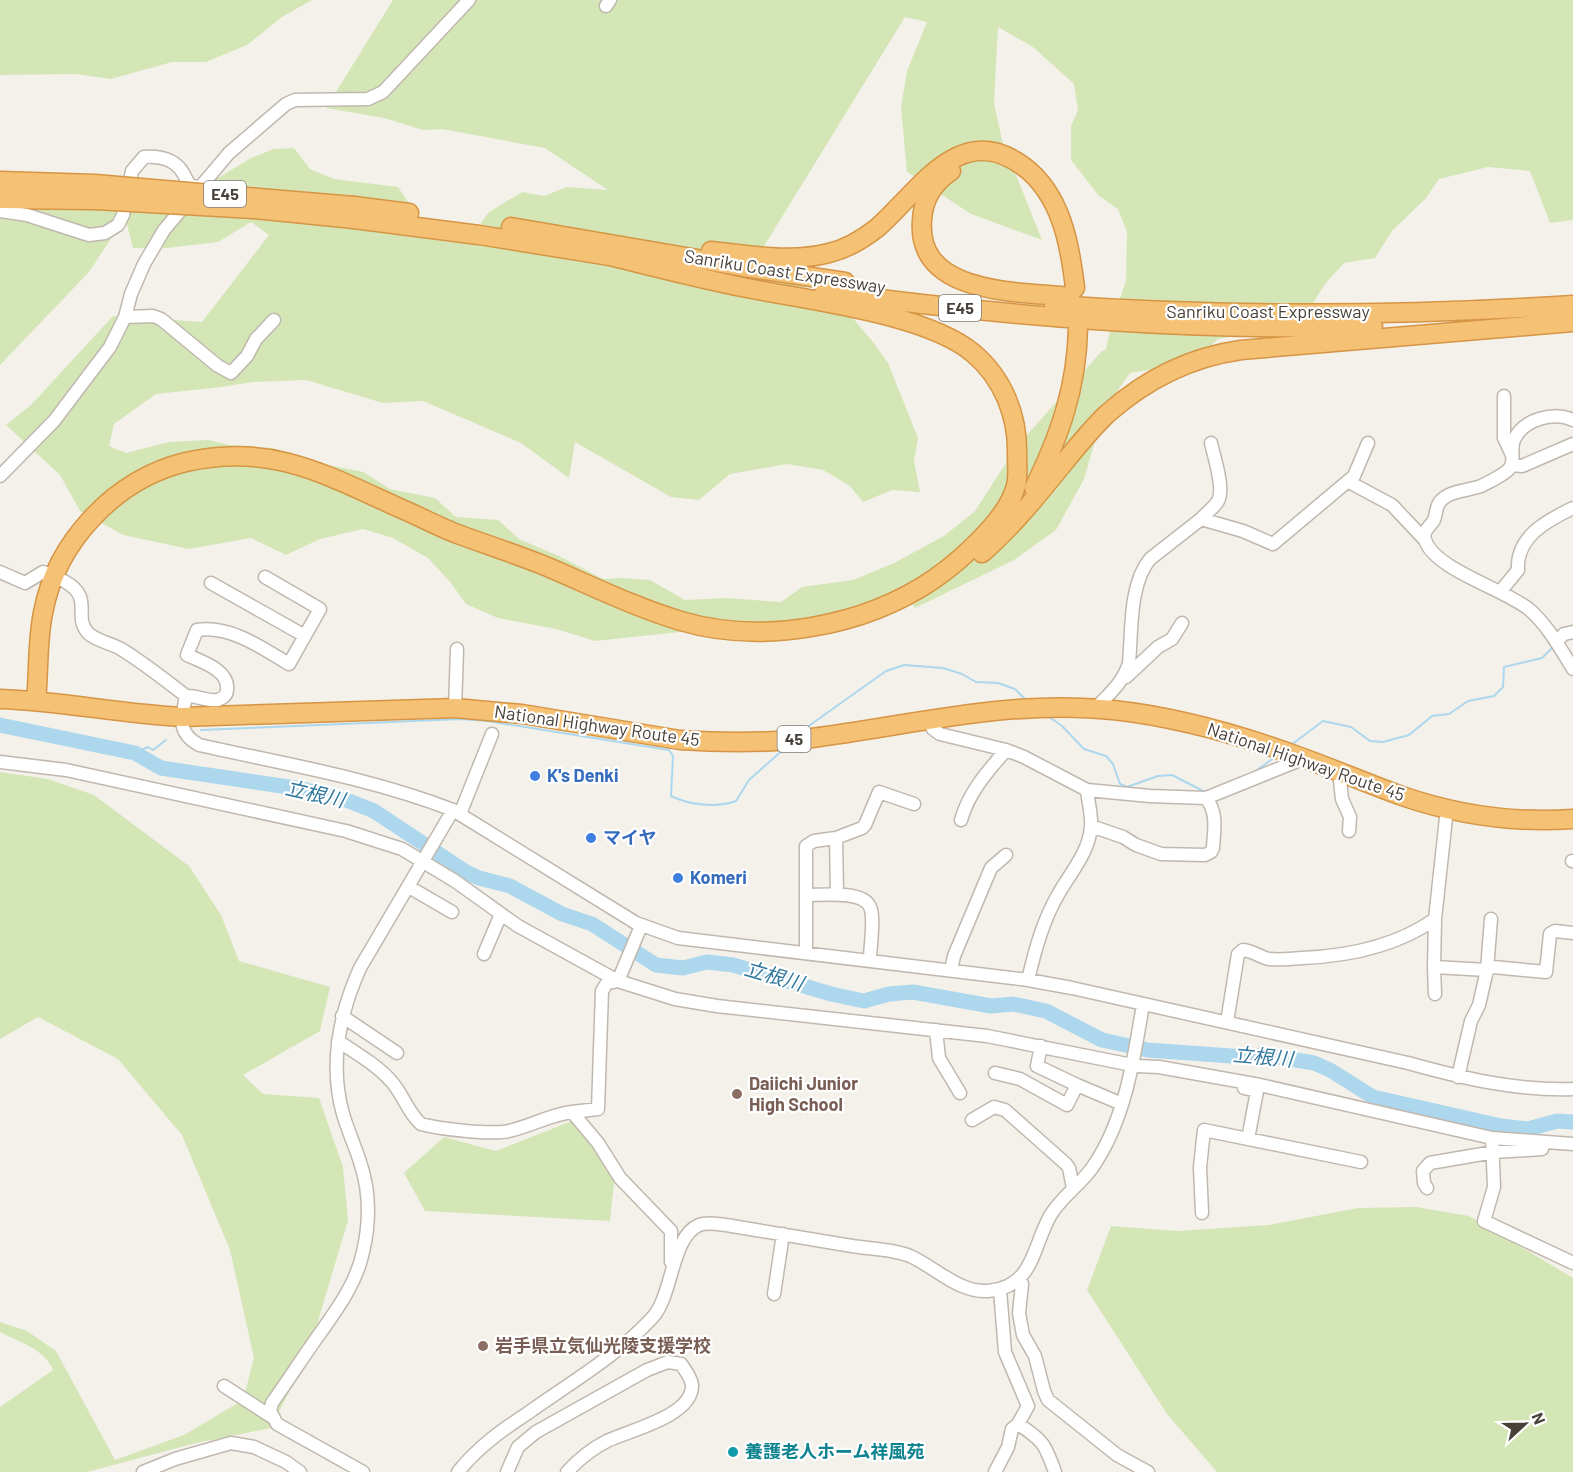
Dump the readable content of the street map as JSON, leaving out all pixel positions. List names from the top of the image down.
{
  "streets": {
    "highway": [
      "E45",
      "Sanriku Coast Expressway",
      "National Highway Route 45",
      "45"
    ]
  },
  "water": ["立根川"],
  "places": [
    "K's Denki",
    "マイヤ",
    "Komeri",
    "Daiichi Junior High School",
    "岩手県立気仙光陵支援学校",
    "養護老人ホーム祥風苑"
  ],
  "north": "right"
}
